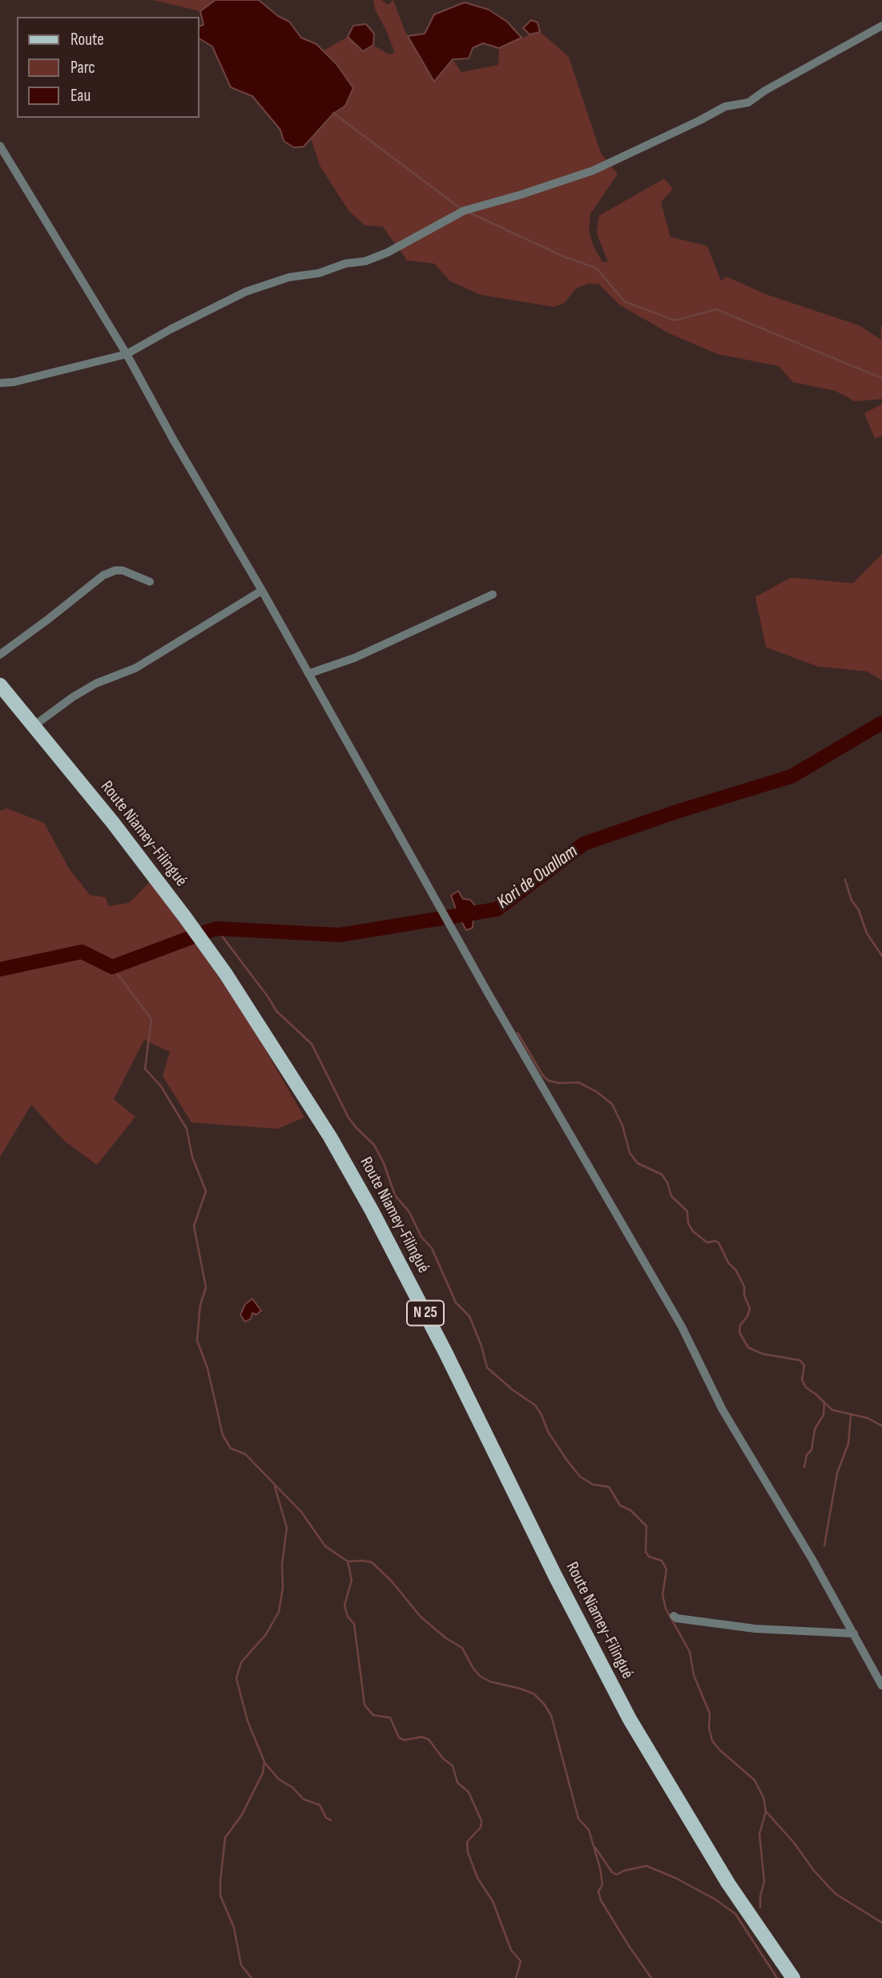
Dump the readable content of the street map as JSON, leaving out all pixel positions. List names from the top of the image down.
{
  "streets": {
    "main road": ["Route Niamey-Filingué", "N 25"]
  },
  "water": ["Kori de Ouallam"],
  "legend": ["Route", "Parc", "Eau"]
}
